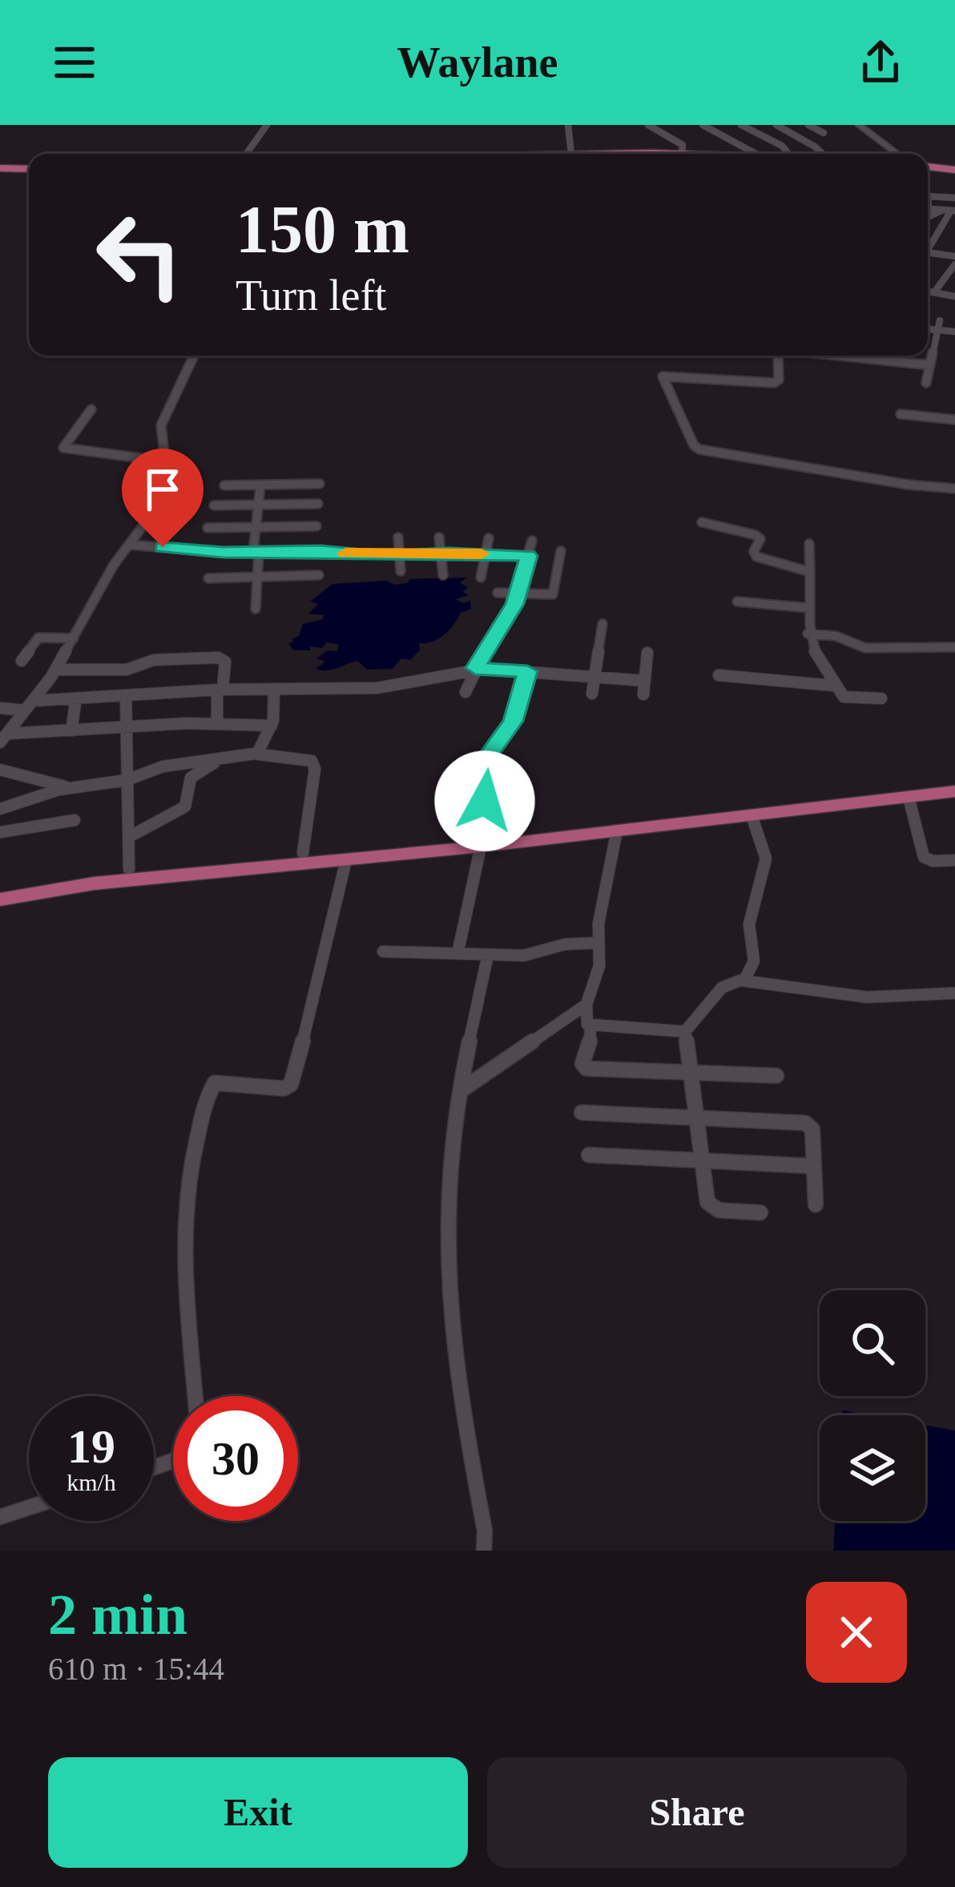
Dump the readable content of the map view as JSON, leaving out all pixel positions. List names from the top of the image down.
{
  "page": {
    "header": "Waylane",
    "turn": ["150 m", "Turn left"],
    "speed": "19 km/h",
    "limit": "30",
    "heading": ["2 min", "610 m · 15:44"],
    "buttons": ["Exit", "Share"]
  }
}
